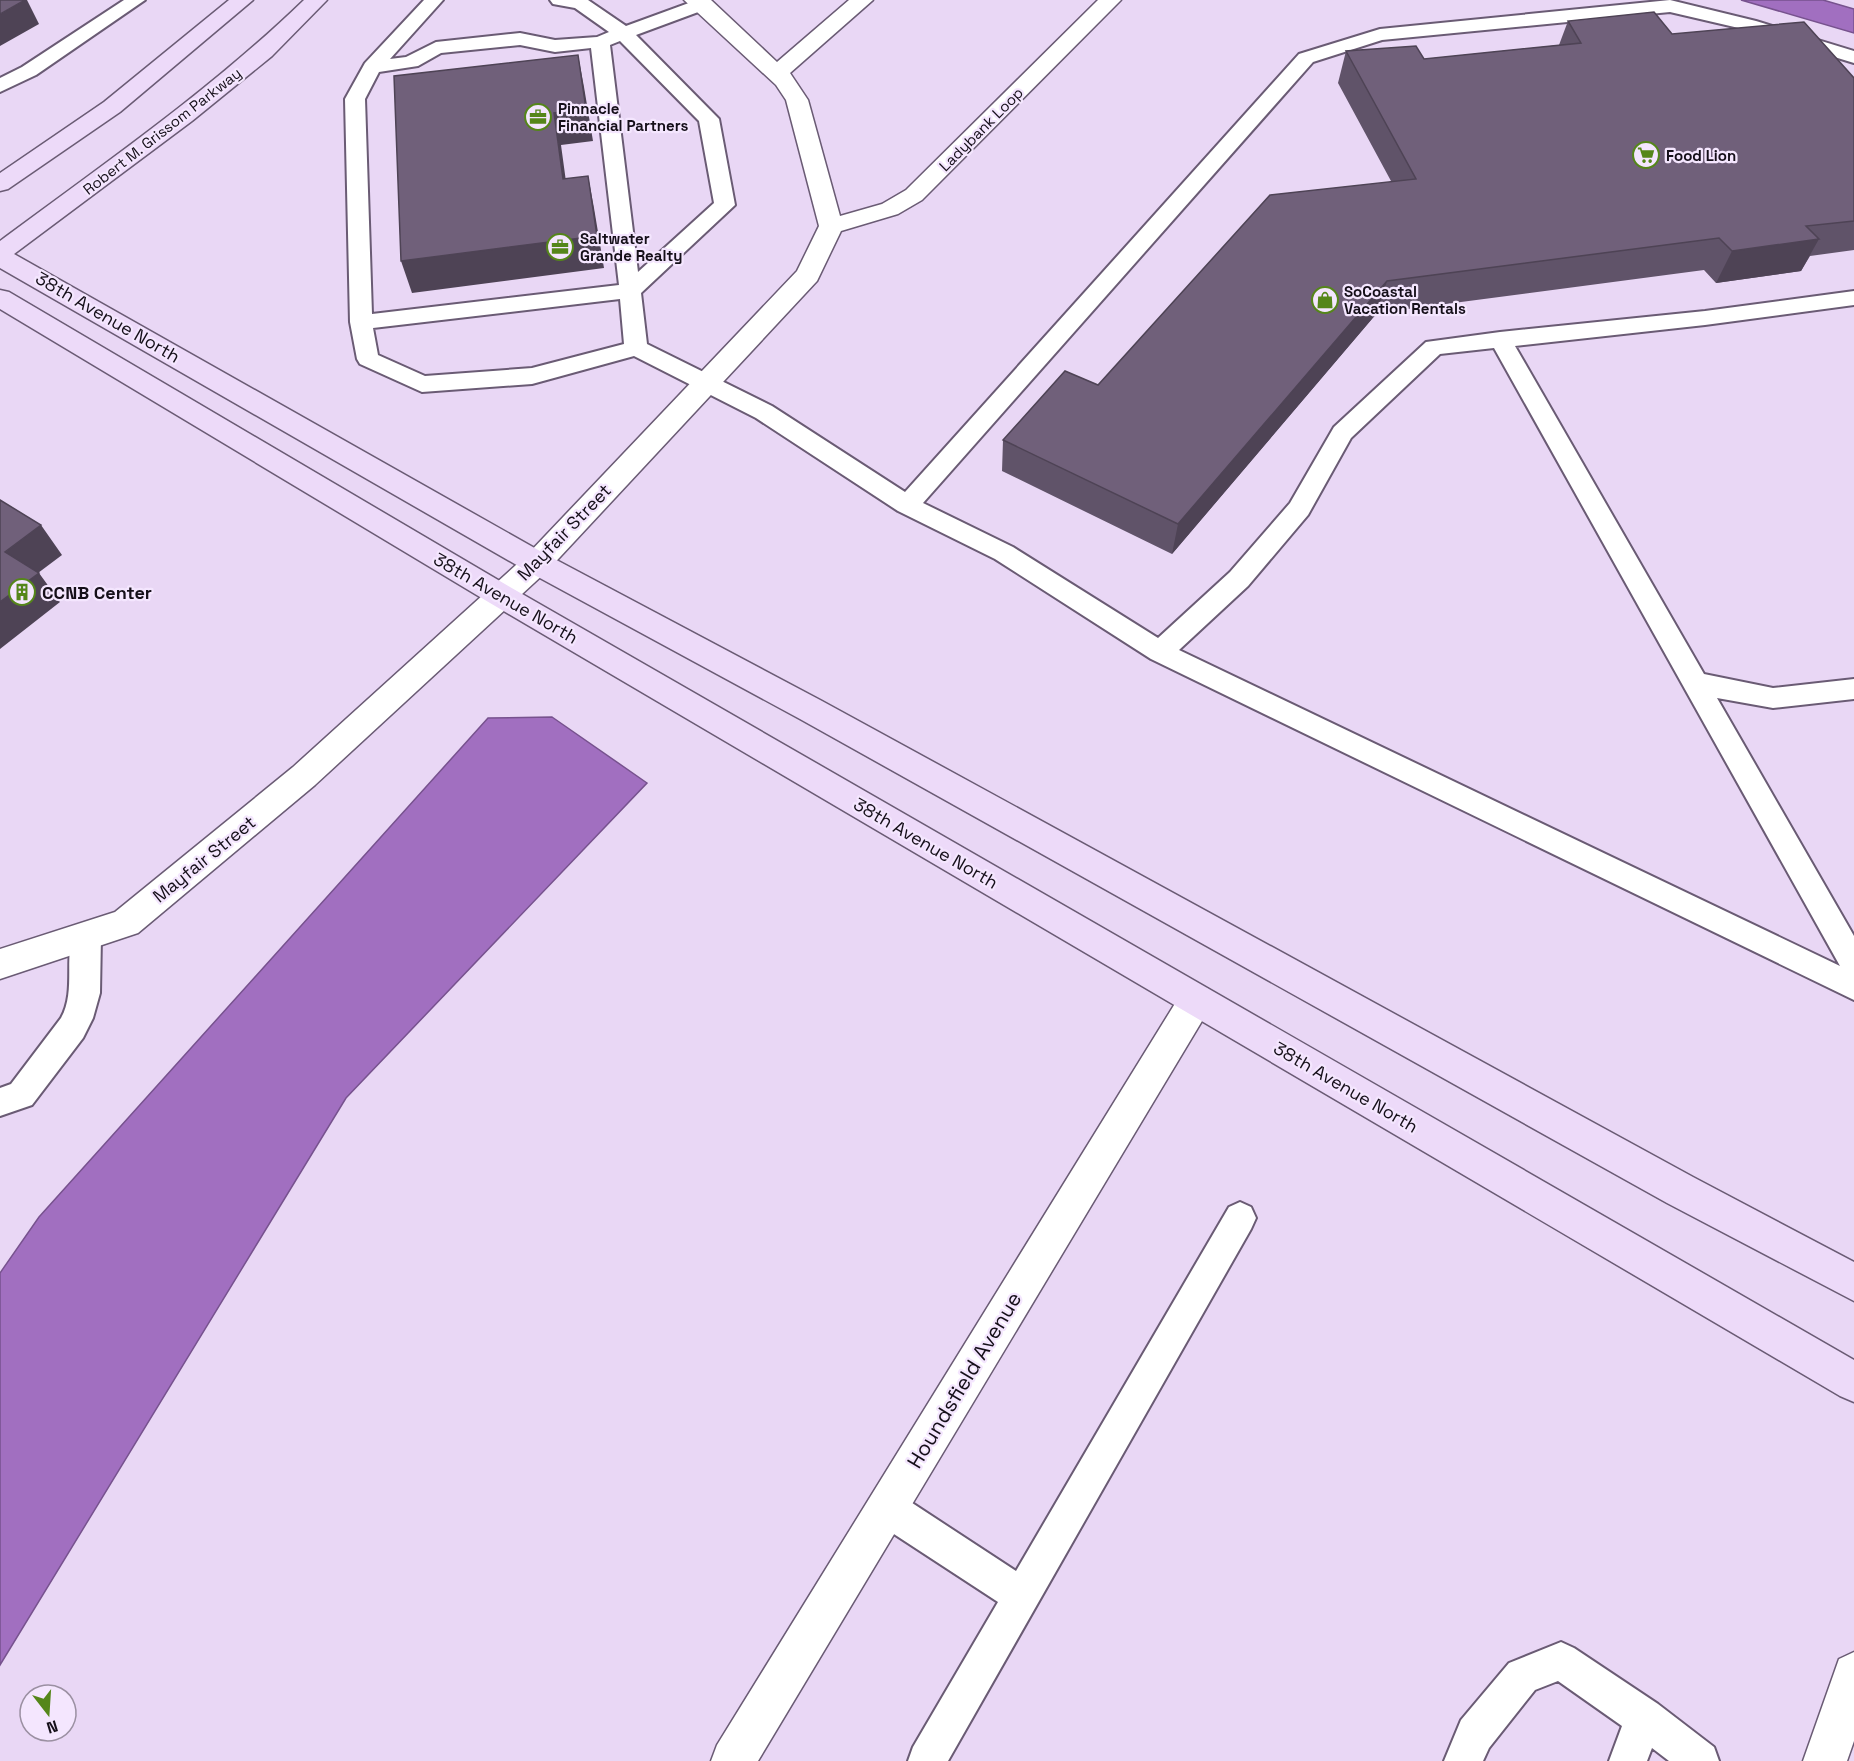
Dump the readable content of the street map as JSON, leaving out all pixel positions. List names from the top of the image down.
{
  "streets": {
    "main road": ["Robert M. Grissom Parkway", "38th Avenue North"],
    "street": ["Ladybank Loop", "Mayfair Street", "Houndsfield Avenue"]
  },
  "crossings": [
    ["Ladybank Loop", "Mayfair Street"],
    ["Robert M. Grissom Parkway", "38th Avenue North"],
    ["38th Avenue North", "Mayfair Street"],
    ["38th Avenue North", "Houndsfield Avenue"]
  ],
  "places": {
    "office": ["Pinnacle Financial Partners", "Saltwater Grande Realty"],
    "supermarket": ["Food Lion"],
    "shop": ["SoCoastal Vacation Rentals"],
    "building": ["CCNB Center"]
  },
  "north": "bottom"
}
